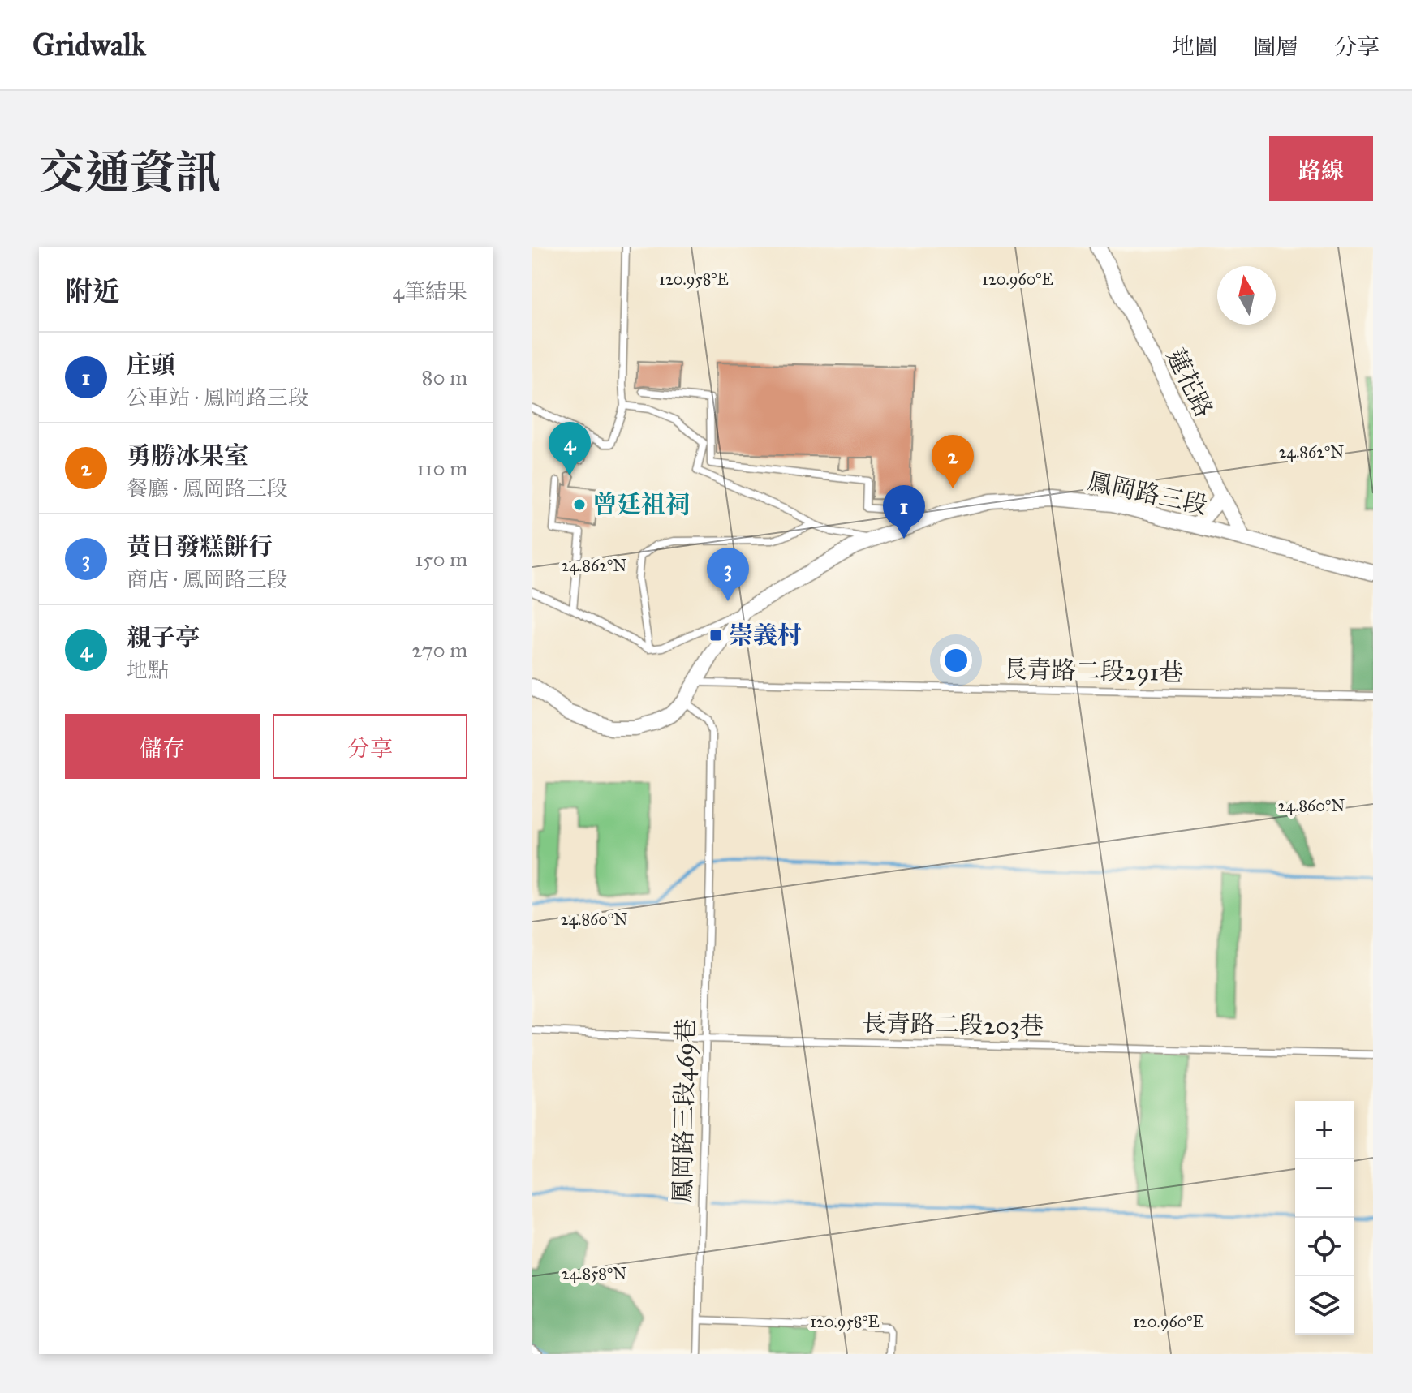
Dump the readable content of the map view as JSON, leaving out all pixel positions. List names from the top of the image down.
{
  "streets": {
    "street": ["蓮花路", "鳳岡路三段"],
    "lane": ["長青路二段291巷", "長青路二段203巷", "鳳岡路三段469巷"]
  },
  "crossings": [
    ["蓮花路", "鳳岡路三段"],
    ["鳳岡路三段", "長青路二段291巷"],
    ["鳳岡路三段", "鳳岡路三段469巷"],
    ["長青路二段203巷", "鳳岡路三段469巷"]
  ],
  "places": {
    "other": ["曾廷祖祠"],
    "transit": ["崇義村"]
  },
  "north": "top",
  "page": {
    "header": "Gridwalk",
    "nav": ["地圖", "圖層", "分享"],
    "title": "交通資訊",
    "buttons": [
      "路線",
      ["儲存", "分享"]
    ],
    "heading": ["附近", "4筆結果"],
    "list": [
      {
        "mark": "1",
        "name": "庄頭",
        "note": "公車站 · 鳳岡路三段",
        "value": "80 m"
      },
      {
        "mark": "2",
        "name": "勇勝冰果室",
        "note": "餐廳 · 鳳岡路三段",
        "value": "110 m"
      },
      {
        "mark": "3",
        "name": "黃日發糕餅行",
        "note": "商店 · 鳳岡路三段",
        "value": "150 m"
      },
      {
        "mark": "4",
        "name": "親子亭",
        "note": "地點",
        "value": "270 m"
      }
    ],
    "pins": [
      "4",
      "2",
      "1",
      "3"
    ],
    "map_buttons": ["+", "−"]
  },
  "coordinates": [
    "120.958°E",
    "120.960°E",
    "24.862°N",
    "24.860°N",
    "24.858°N"
  ]
}
